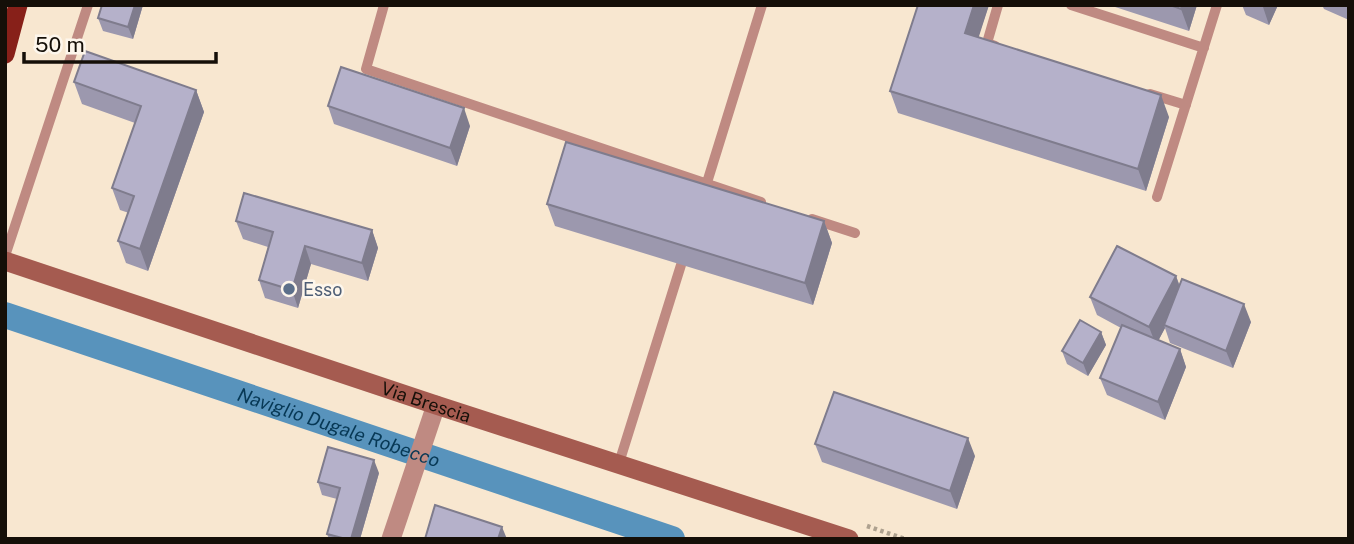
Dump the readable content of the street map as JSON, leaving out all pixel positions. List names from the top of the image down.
{
  "streets": {
    "main road": ["Via Brescia"]
  },
  "water": ["Naviglio Dugale Robecco"],
  "places": ["Esso"],
  "scale_bar": "50 m"
}
